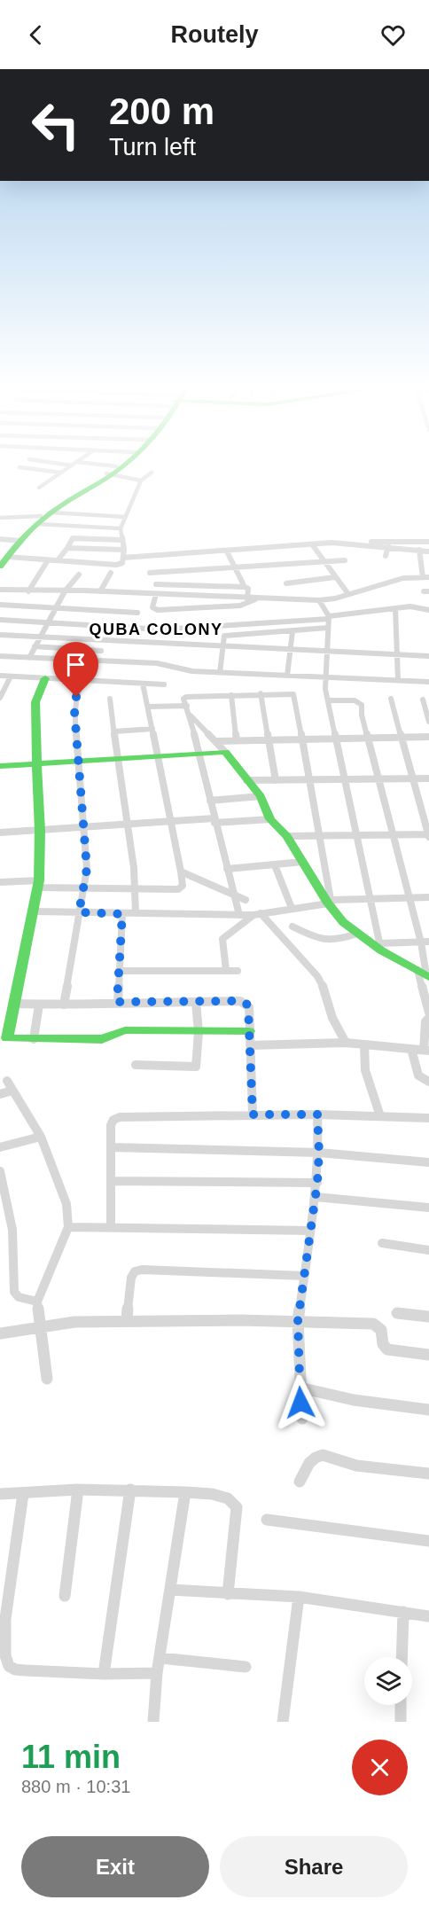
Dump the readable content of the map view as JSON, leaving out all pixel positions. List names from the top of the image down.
{
  "districts": ["QUBA COLONY"],
  "page": {
    "header": "Routely",
    "turn": ["200 m", "Turn left"],
    "heading": ["11 min", "880 m · 10:31"],
    "buttons": ["Exit", "Share"]
  }
}
